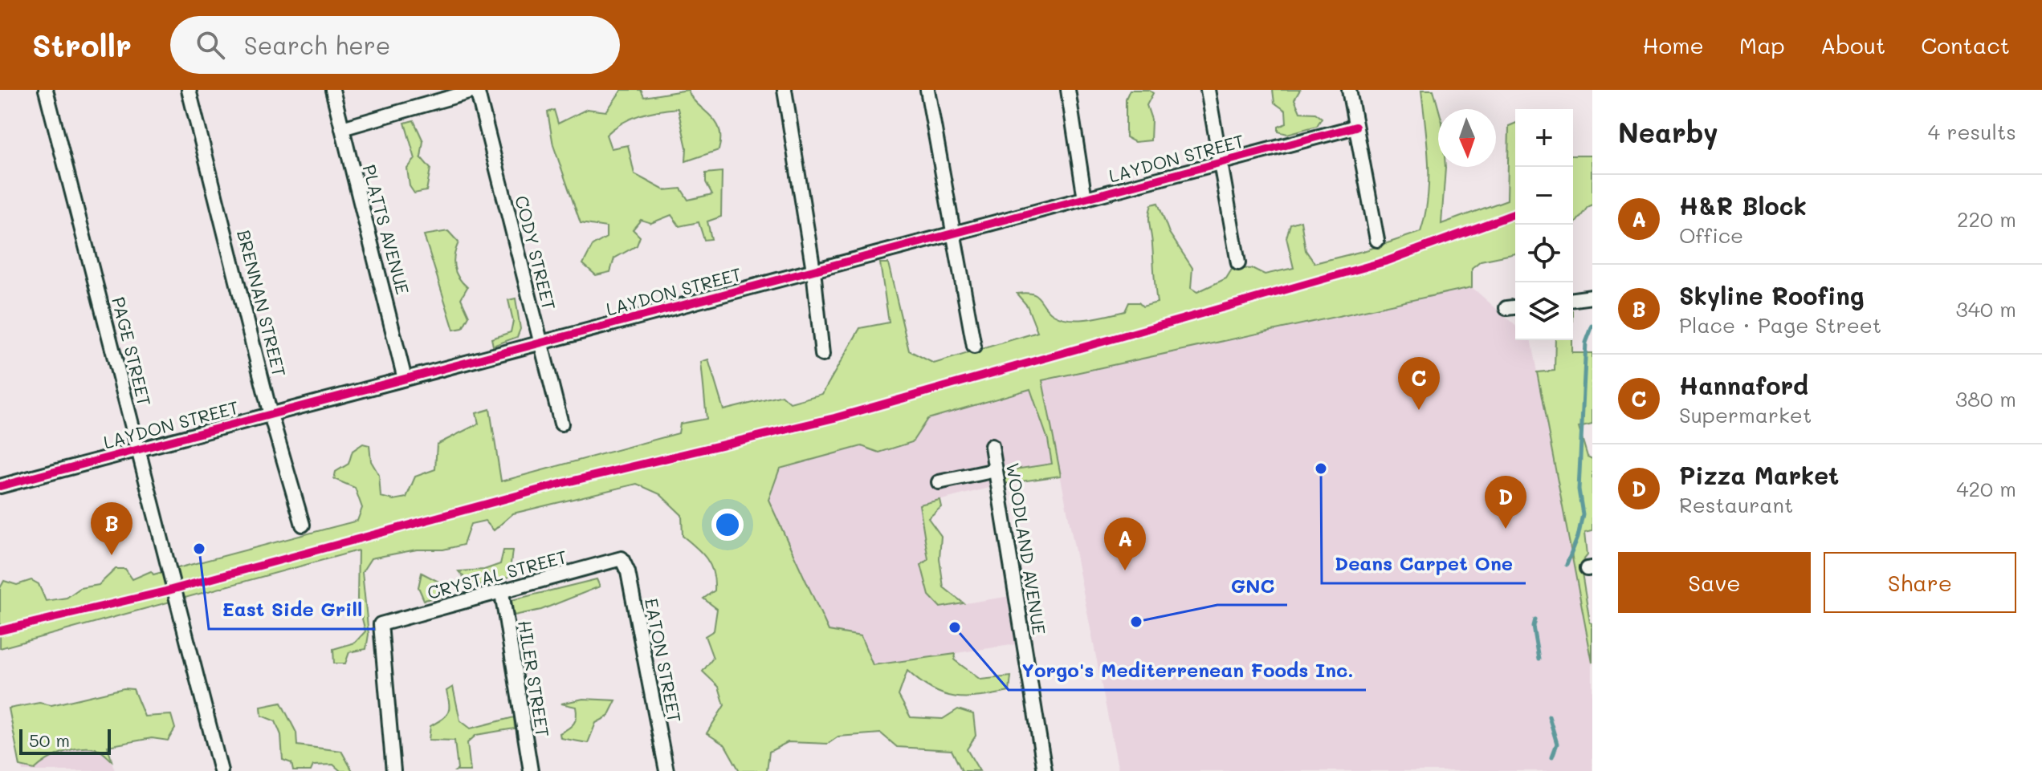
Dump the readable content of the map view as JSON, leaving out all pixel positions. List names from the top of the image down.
{
  "streets": {
    "street": [
      "LAYDON STREET",
      "PLATTS AVENUE",
      "CODY STREET",
      "BRENNAN STREET",
      "PAGE STREET",
      "WOODLAND AVENUE",
      "CRYSTAL STREET",
      "EATON STREET",
      "HILER STREET"
    ]
  },
  "crossings": [
    ["LAYDON STREET", "PLATTS AVENUE"],
    ["LAYDON STREET", "CODY STREET"],
    ["LAYDON STREET", "BRENNAN STREET"],
    ["LAYDON STREET", "PAGE STREET"],
    ["CRYSTAL STREET", "EATON STREET"],
    ["CRYSTAL STREET", "HILER STREET"]
  ],
  "places": [
    "Deans Carpet One",
    "East Side Grill",
    "GNC",
    "Yorgo's Mediterrenean Foods Inc."
  ],
  "scale_bar": "50 m",
  "north": "bottom",
  "page": {
    "header": "Strollr",
    "search": "Search here",
    "nav": [
      "Home",
      "Map",
      "About",
      "Contact"
    ],
    "heading": ["Nearby", "4 results"],
    "map_buttons": ["+", "−"],
    "list": [
      {
        "mark": "A",
        "name": "H&R Block",
        "note": "Office",
        "value": "220 m"
      },
      {
        "mark": "B",
        "name": "Skyline Roofing",
        "note": "Place · Page Street",
        "value": "340 m"
      },
      {
        "mark": "C",
        "name": "Hannaford",
        "note": "Supermarket",
        "value": "380 m"
      },
      {
        "mark": "D",
        "name": "Pizza Market",
        "note": "Restaurant",
        "value": "420 m"
      }
    ],
    "pins": [
      "C",
      "D",
      "B",
      "A"
    ],
    "buttons": ["Save", "Share"],
    "scale": "50 m"
  }
}
